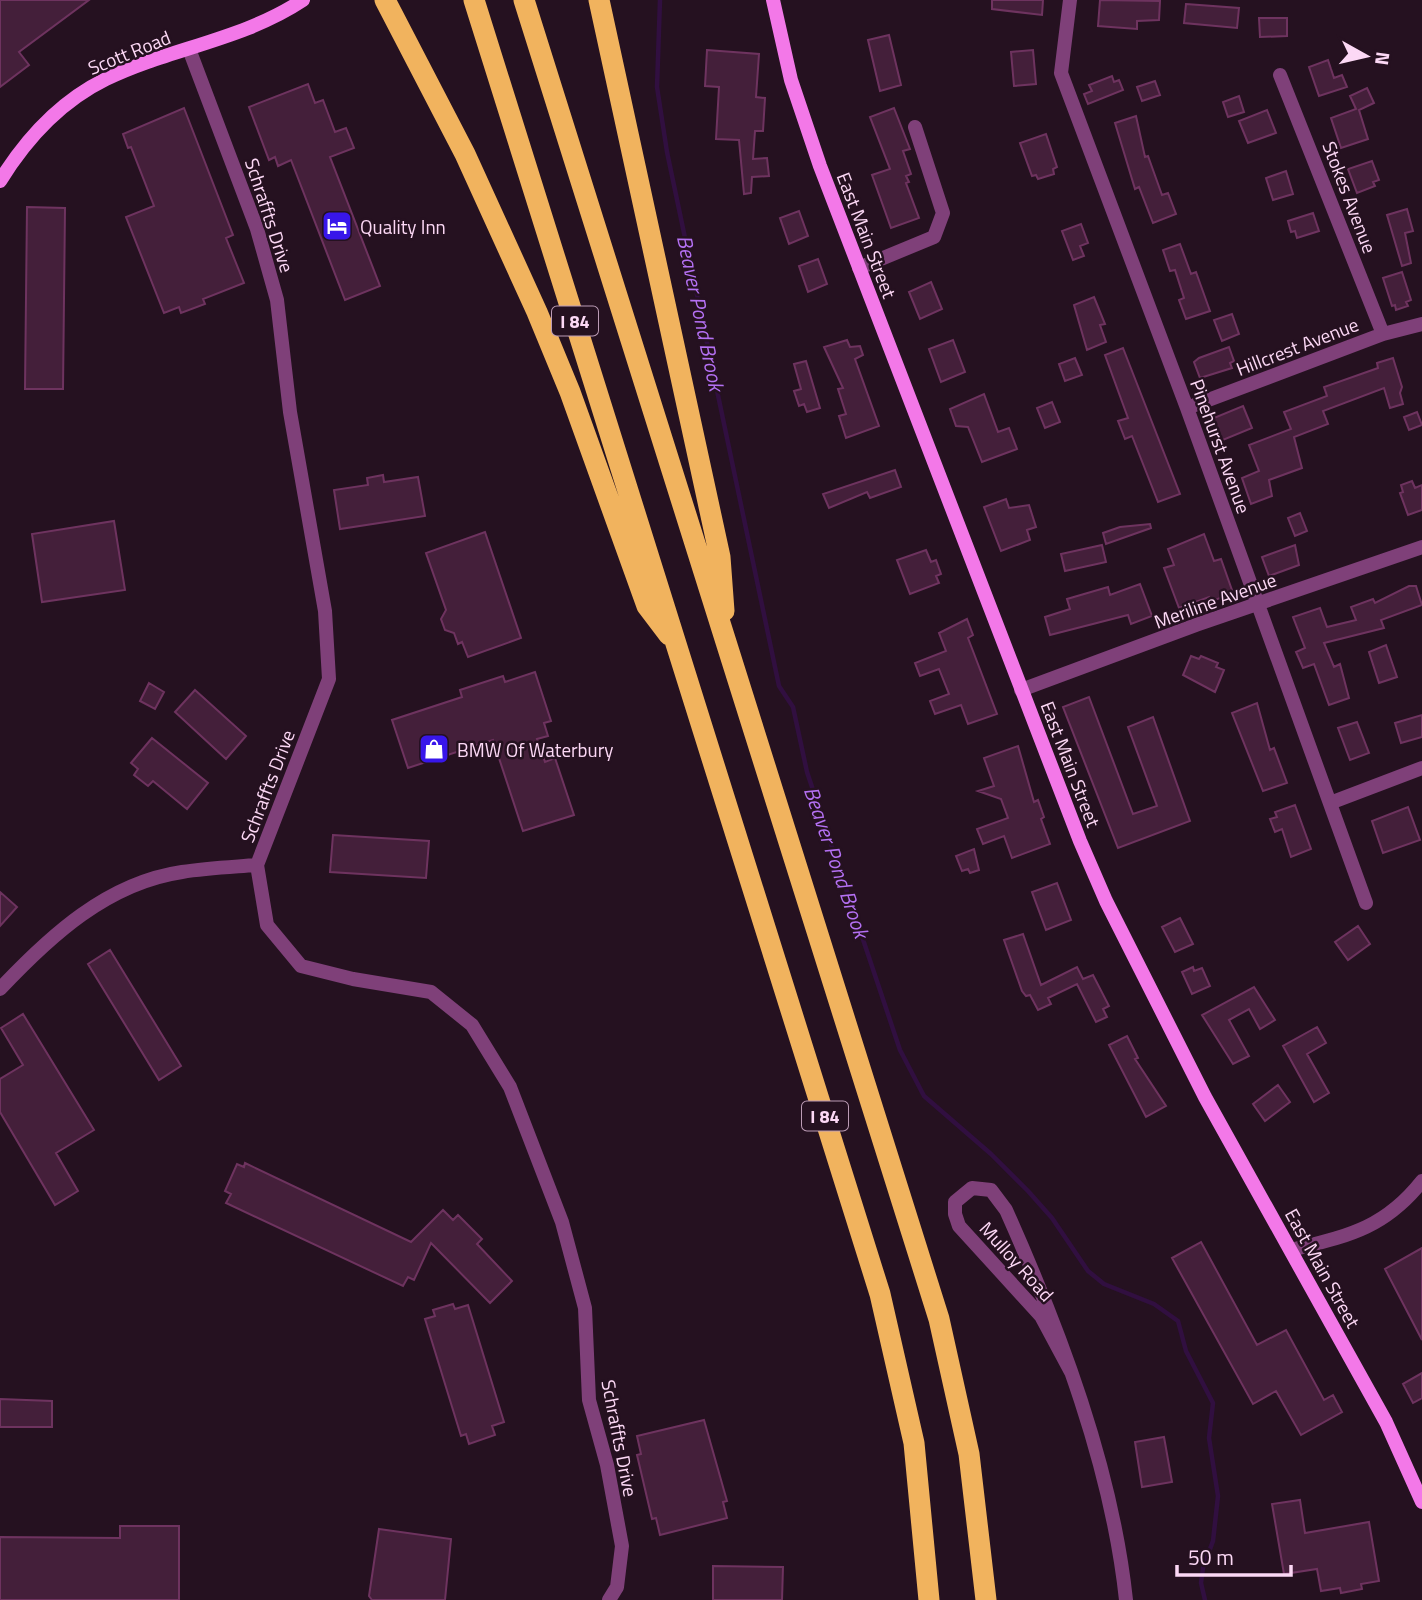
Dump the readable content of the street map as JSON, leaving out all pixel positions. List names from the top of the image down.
{
  "streets": {
    "highway": ["I 84"],
    "main road": ["Scott Road", "East Main Street"],
    "street": [
      "Stokes Avenue",
      "Schraffts Drive",
      "Hillcrest Avenue",
      "Pinehurst Avenue",
      "Meriline Avenue",
      "Mulloy Road"
    ]
  },
  "crossings": [
    ["Scott Road", "Schraffts Drive"],
    ["Stokes Avenue", "Hillcrest Avenue"],
    ["East Main Street", "Meriline Avenue"],
    ["Hillcrest Avenue", "Pinehurst Avenue"],
    ["Pinehurst Avenue", "Meriline Avenue"]
  ],
  "water": ["Beaver Pond Brook"],
  "places": {
    "hotel": ["Quality Inn"],
    "shop": ["BMW Of Waterbury"]
  },
  "scale_bar": "50 m",
  "north": "right"
}
